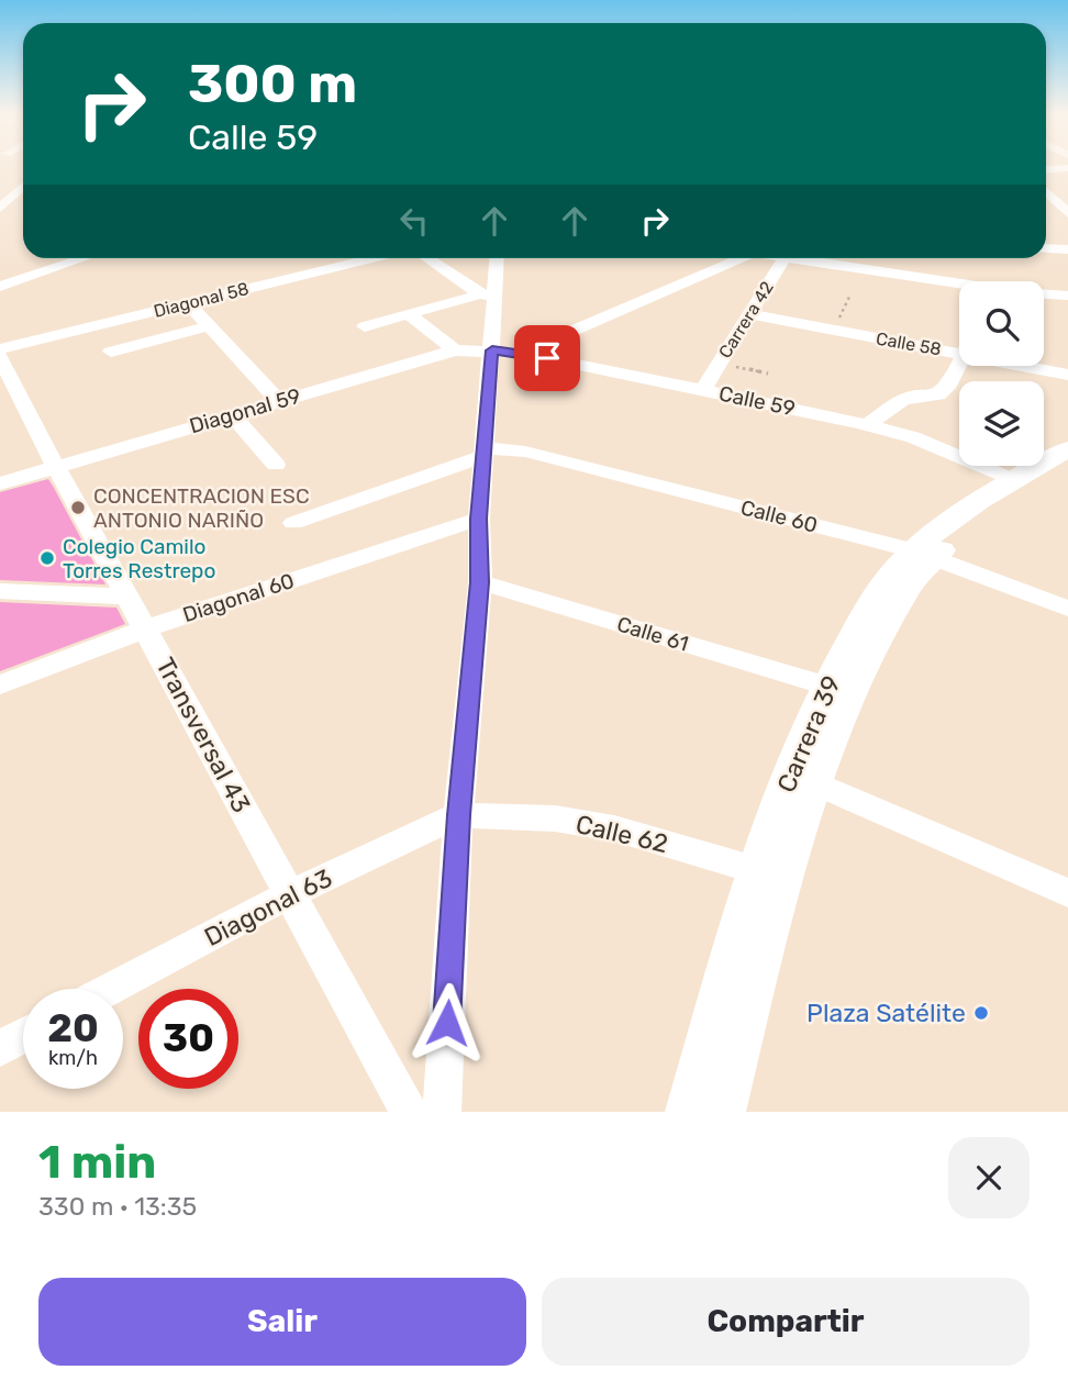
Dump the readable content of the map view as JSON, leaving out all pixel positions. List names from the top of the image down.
{
  "streets": {
    "main road": ["Carrera 39"],
    "street": [
      "Diagonal 58",
      "Carrera 42",
      "Calle 58",
      "Calle 59",
      "Diagonal 59",
      "Calle 60",
      "Diagonal 60",
      "Calle 61",
      "Transversal 43",
      "Calle 62",
      "Diagonal 63"
    ]
  },
  "crossings": [
    ["Carrera 42", "Calle 58"],
    ["Carrera 42", "Calle 59"],
    ["Calle 59", "Diagonal 59"],
    ["Calle 59", "Carrera 39"],
    ["Diagonal 59", "Transversal 43"],
    ["Calle 60", "Carrera 39"],
    ["Diagonal 60", "Transversal 43"],
    ["Calle 61", "Carrera 39"],
    ["Carrera 39", "Calle 62"],
    ["Transversal 43", "Diagonal 63"],
    ["Calle 62", "Diagonal 63"]
  ],
  "places": ["CONCENTRACION ESC ANTONIO NARIÑO", "Colegio Camilo Torres Restrepo", "Plaza Satélite"],
  "page": {
    "turn": ["300 m", "Calle 59"],
    "speed": "20 km/h",
    "limit": "30",
    "heading": ["1 min", "330 m · 13:35"],
    "buttons": ["Salir", "Compartir"]
  }
}
